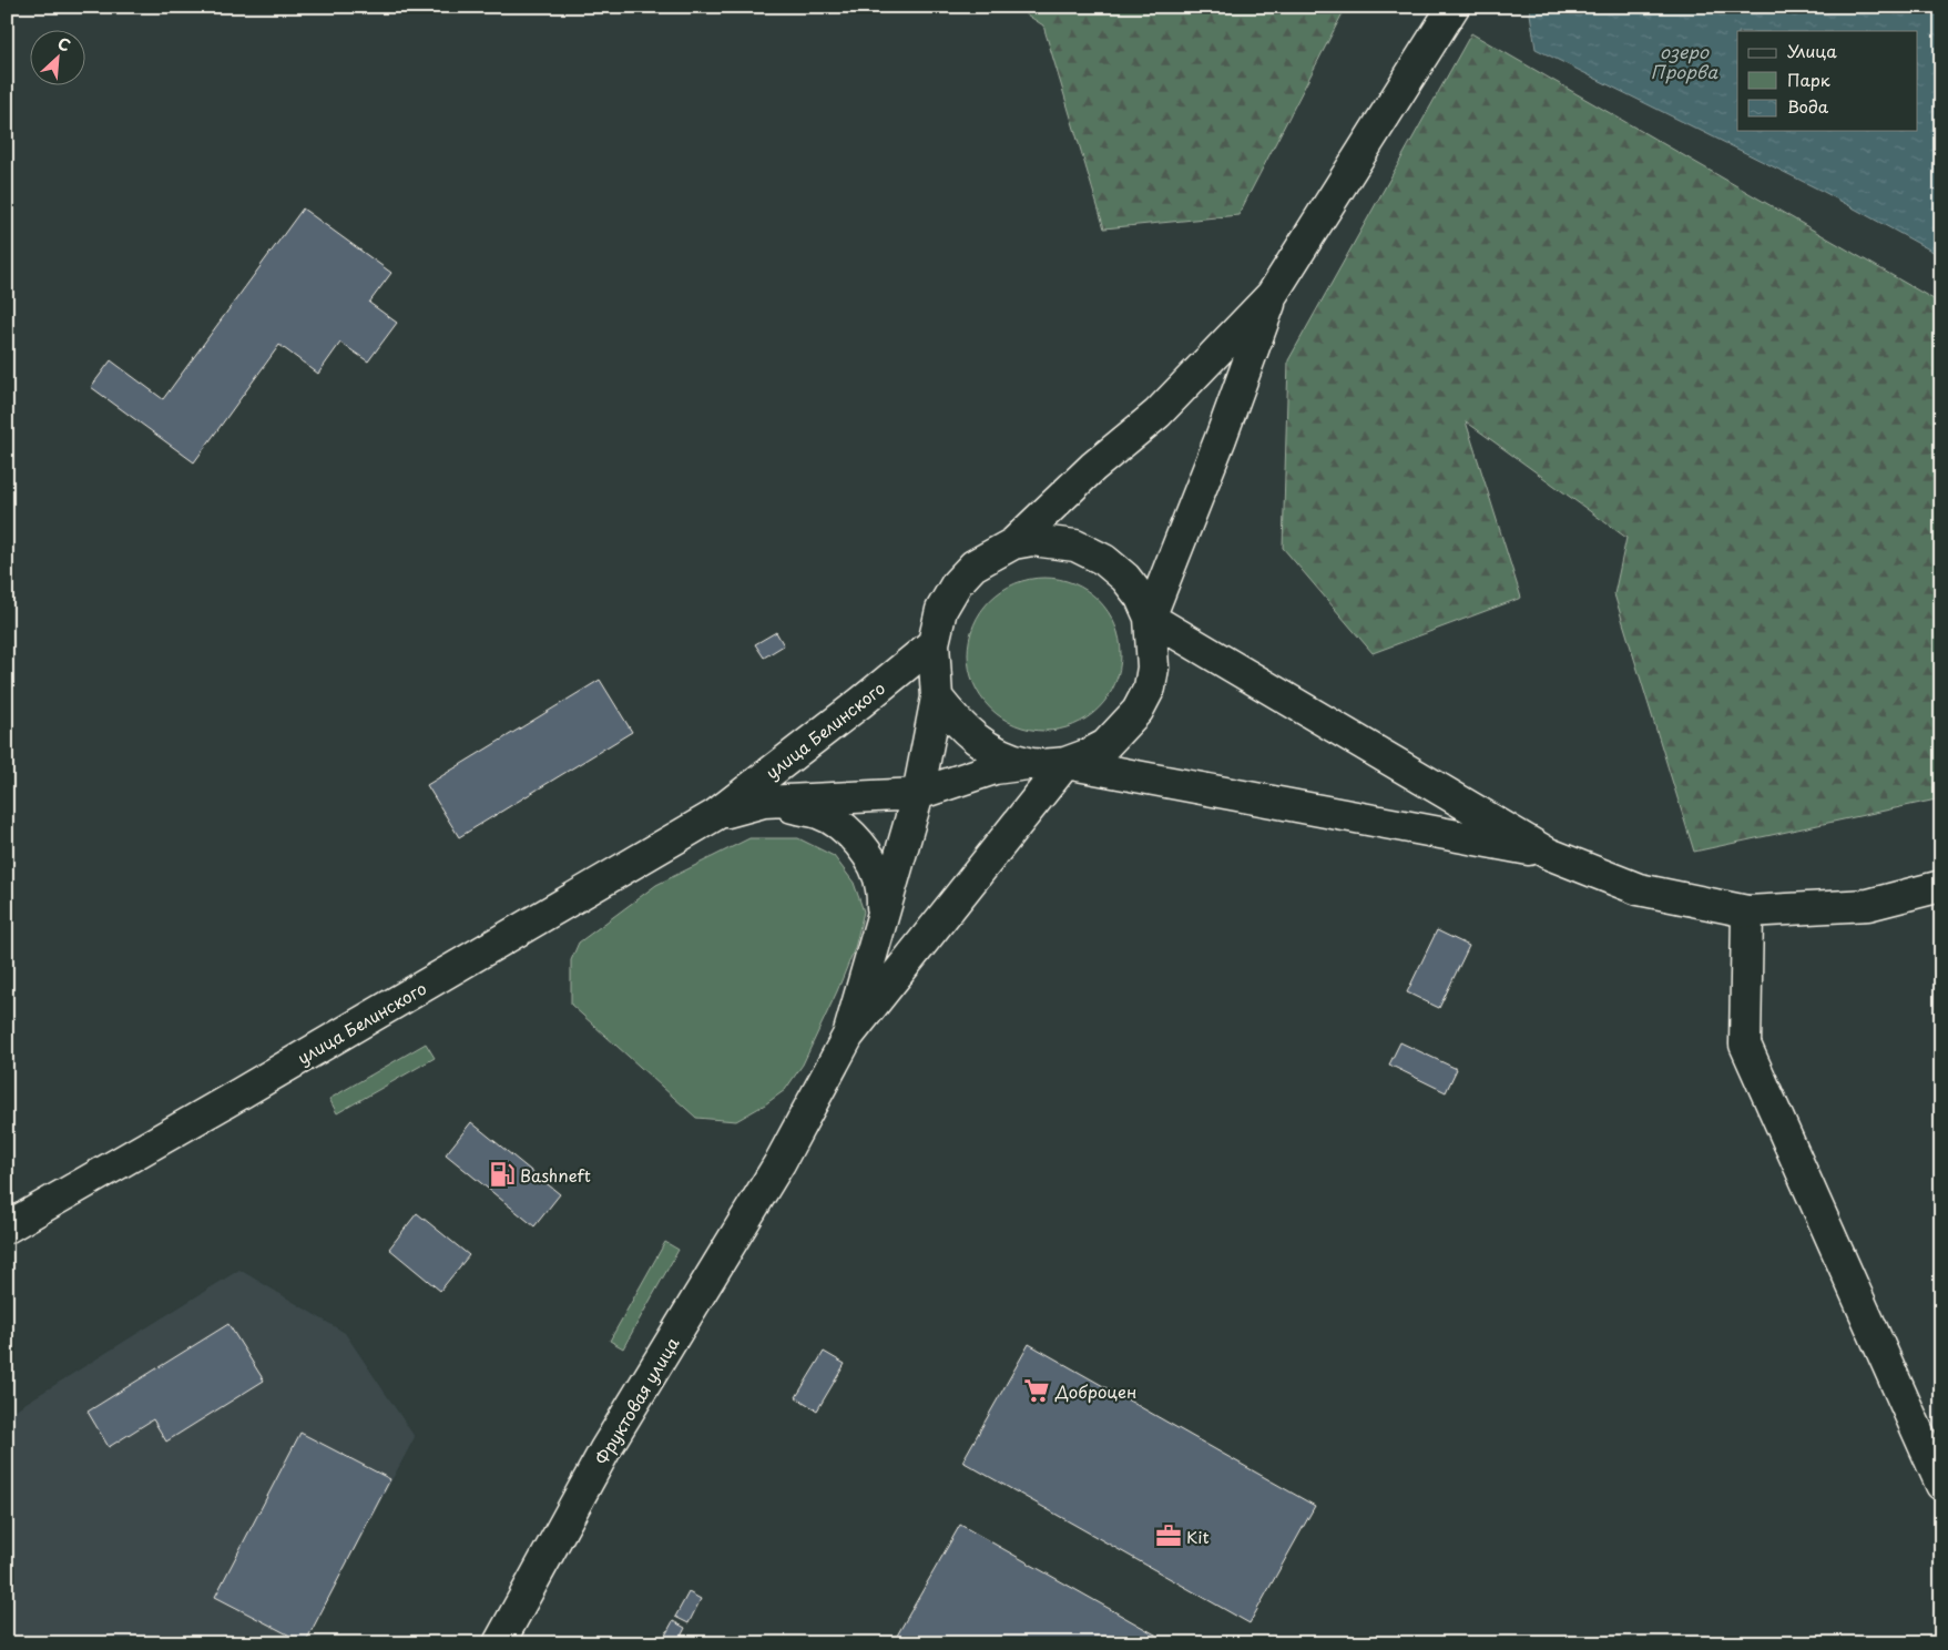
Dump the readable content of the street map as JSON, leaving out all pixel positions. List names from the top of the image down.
{
  "streets": {
    "main road": ["улица Белинского", "Фруктовая улица"]
  },
  "water": ["озеро Прорва"],
  "places": {
    "fuel station": ["Bashneft"],
    "supermarket": ["Доброцен"],
    "office": ["Kit"]
  },
  "legend": ["Улица", "Парк", "Вода"],
  "north": "top right"
}
